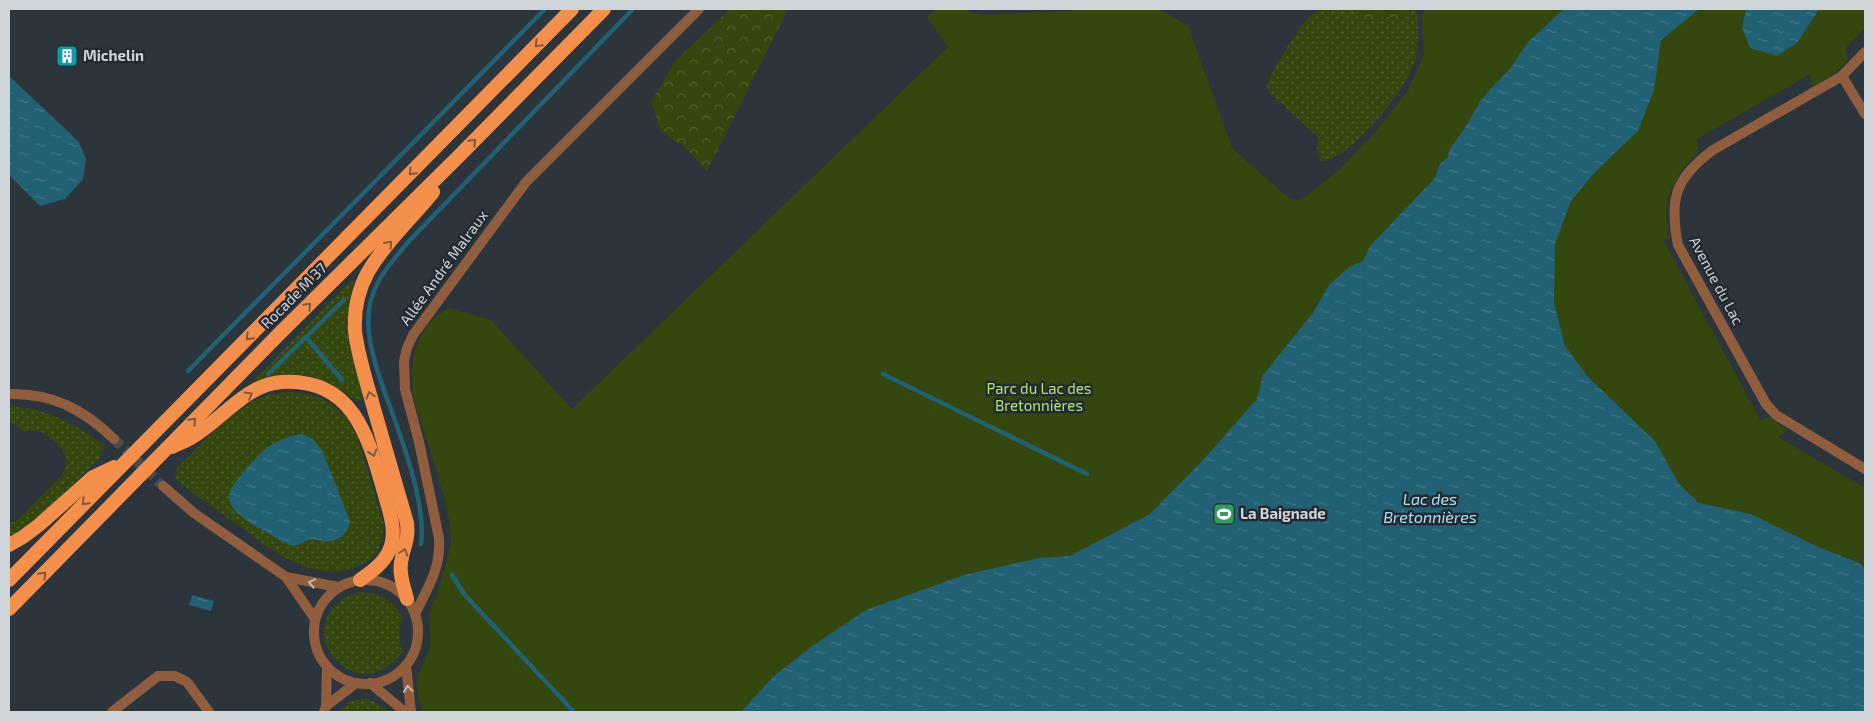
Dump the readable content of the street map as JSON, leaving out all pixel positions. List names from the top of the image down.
{
  "streets": {
    "highway": ["Rocade M 37"],
    "street": ["Allée André Malraux", "Avenue du Lac"]
  },
  "water": ["Lac des Bretonnières"],
  "parks": ["Parc du Lac des Bretonnières"],
  "places": {
    "building": ["Michelin"],
    "sports": ["La Baignade"]
  }
}
